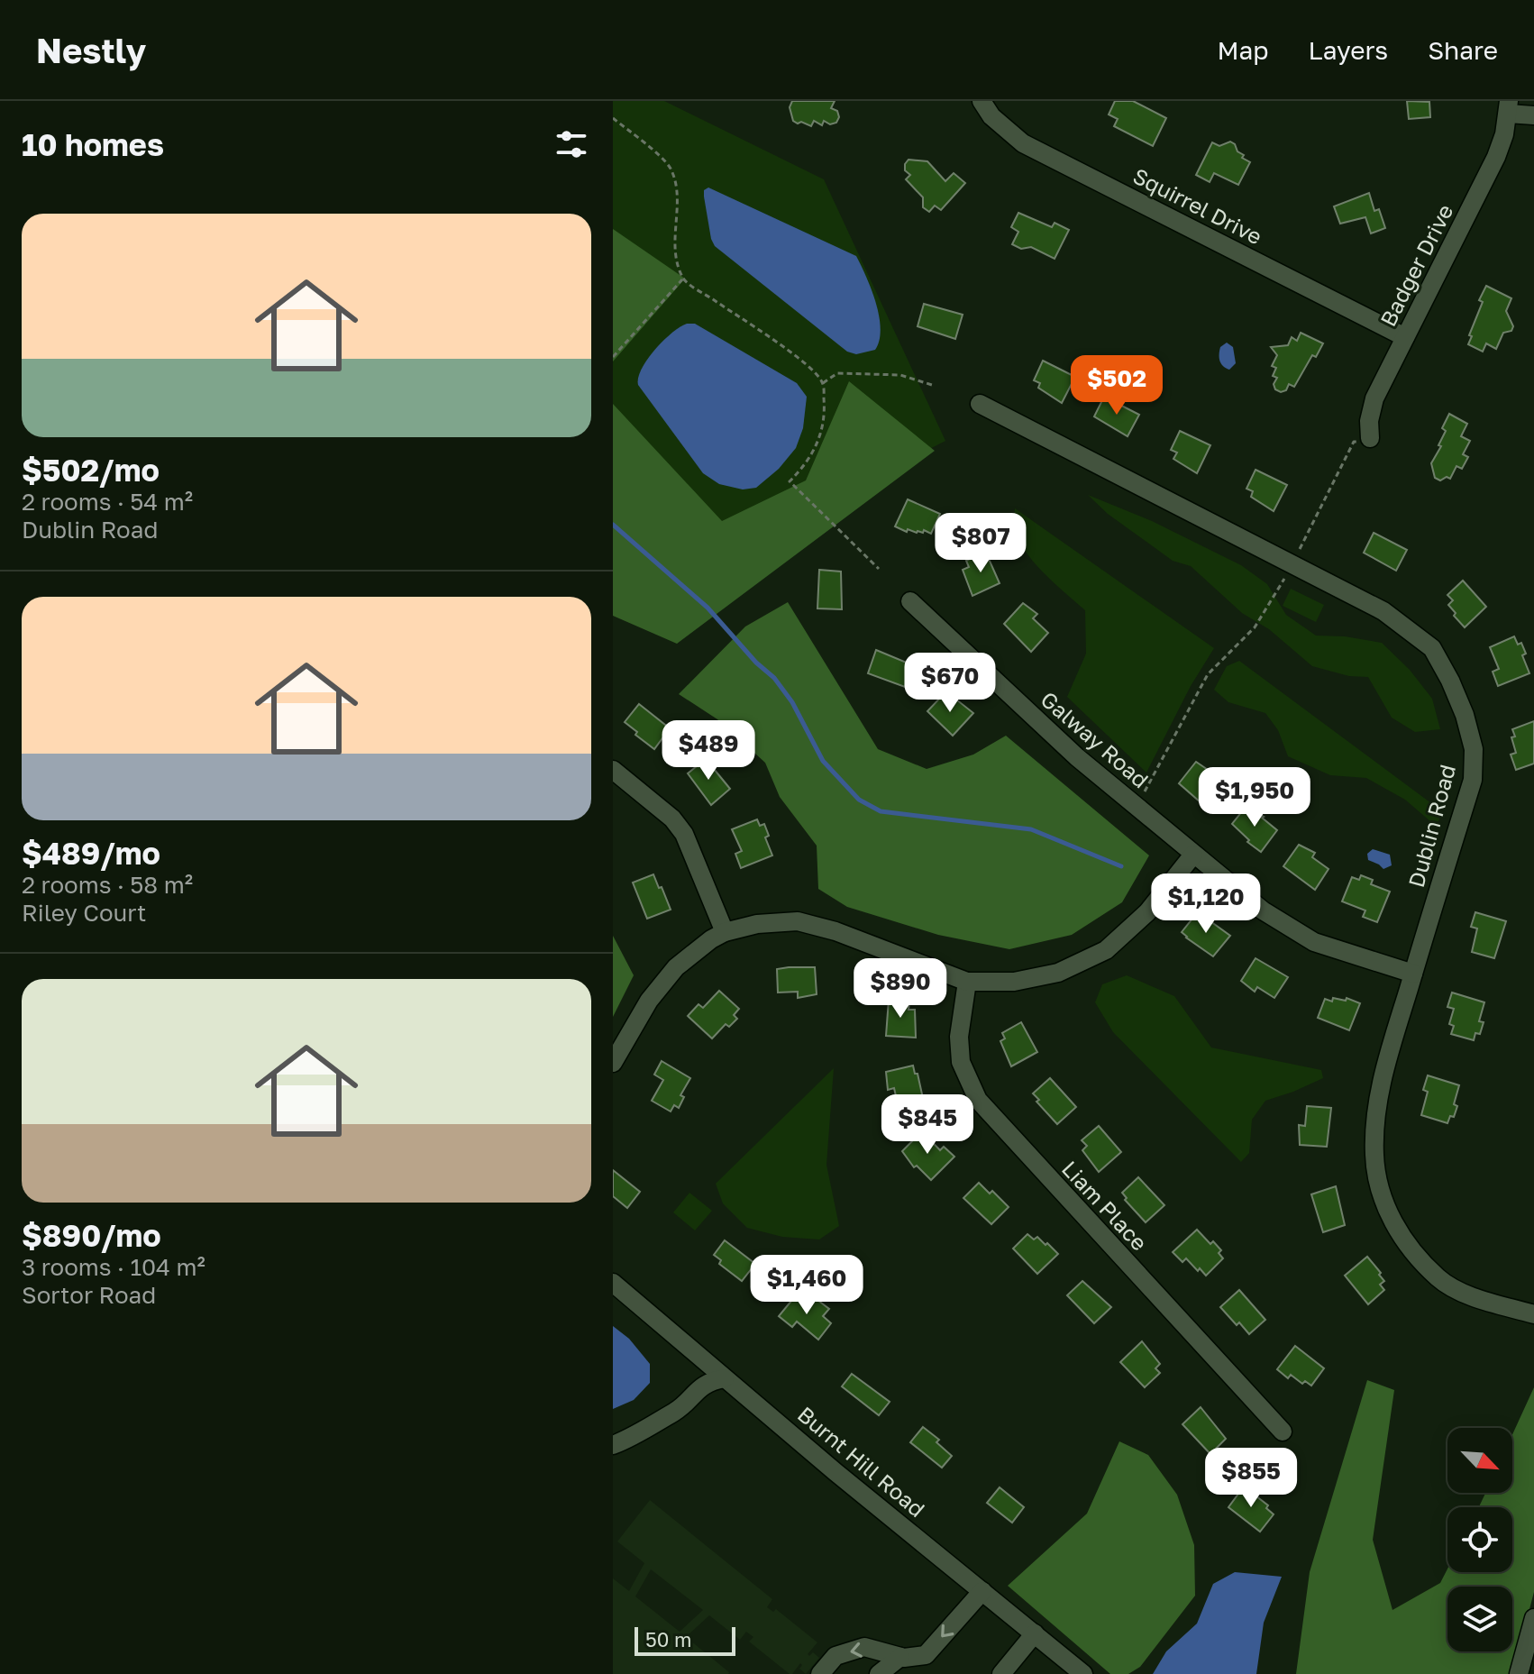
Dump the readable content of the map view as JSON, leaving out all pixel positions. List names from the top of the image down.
{
  "streets": {
    "street": [
      "Squirrel Drive",
      "Badger Drive",
      "Galway Road",
      "Dublin Road",
      "Liam Place",
      "Burnt Hill Road"
    ]
  },
  "crossings": [
    ["Squirrel Drive", "Badger Drive"],
    ["Galway Road", "Dublin Road"]
  ],
  "scale_bar": "50 m",
  "north": "bottom right",
  "page": {
    "header": "Nestly",
    "nav": ["Map", "Layers", "Share"],
    "heading": "10 homes",
    "list": [
      {
        "name": "$502/mo",
        "note": "2 rooms · 54 m² · Dublin Road"
      },
      {
        "name": "$489/mo",
        "note": "2 rooms · 58 m² · Riley Court"
      },
      {
        "name": "$890/mo",
        "note": "3 rooms · 104 m² · Sortor Road"
      }
    ],
    "price": [
      "$502",
      "$807",
      "$670",
      "$489",
      "$1,950",
      "$1,120",
      "$890",
      "$845",
      "$1,460",
      "$855"
    ],
    "scale": "50 m"
  }
}
